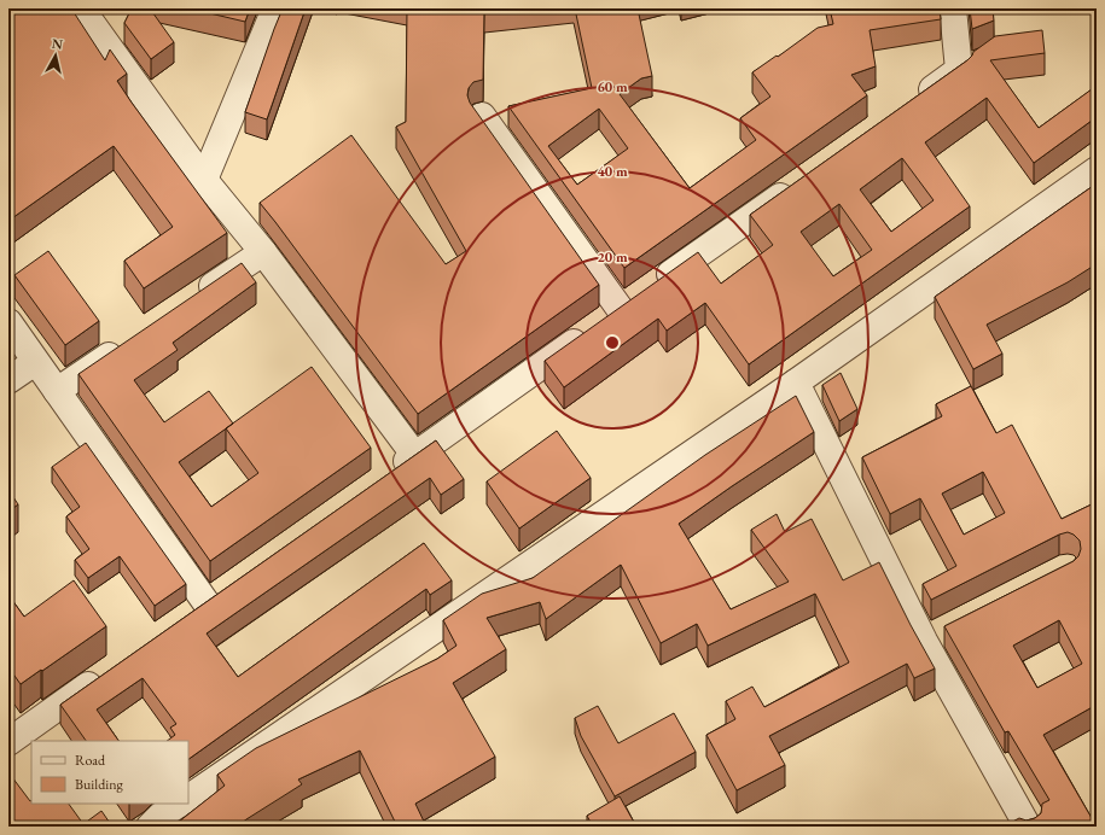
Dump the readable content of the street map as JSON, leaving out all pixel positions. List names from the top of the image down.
{
  "legend": ["Road", "Building"],
  "north": "top",
  "rings": ["60 m", "40 m", "20 m"]
}
